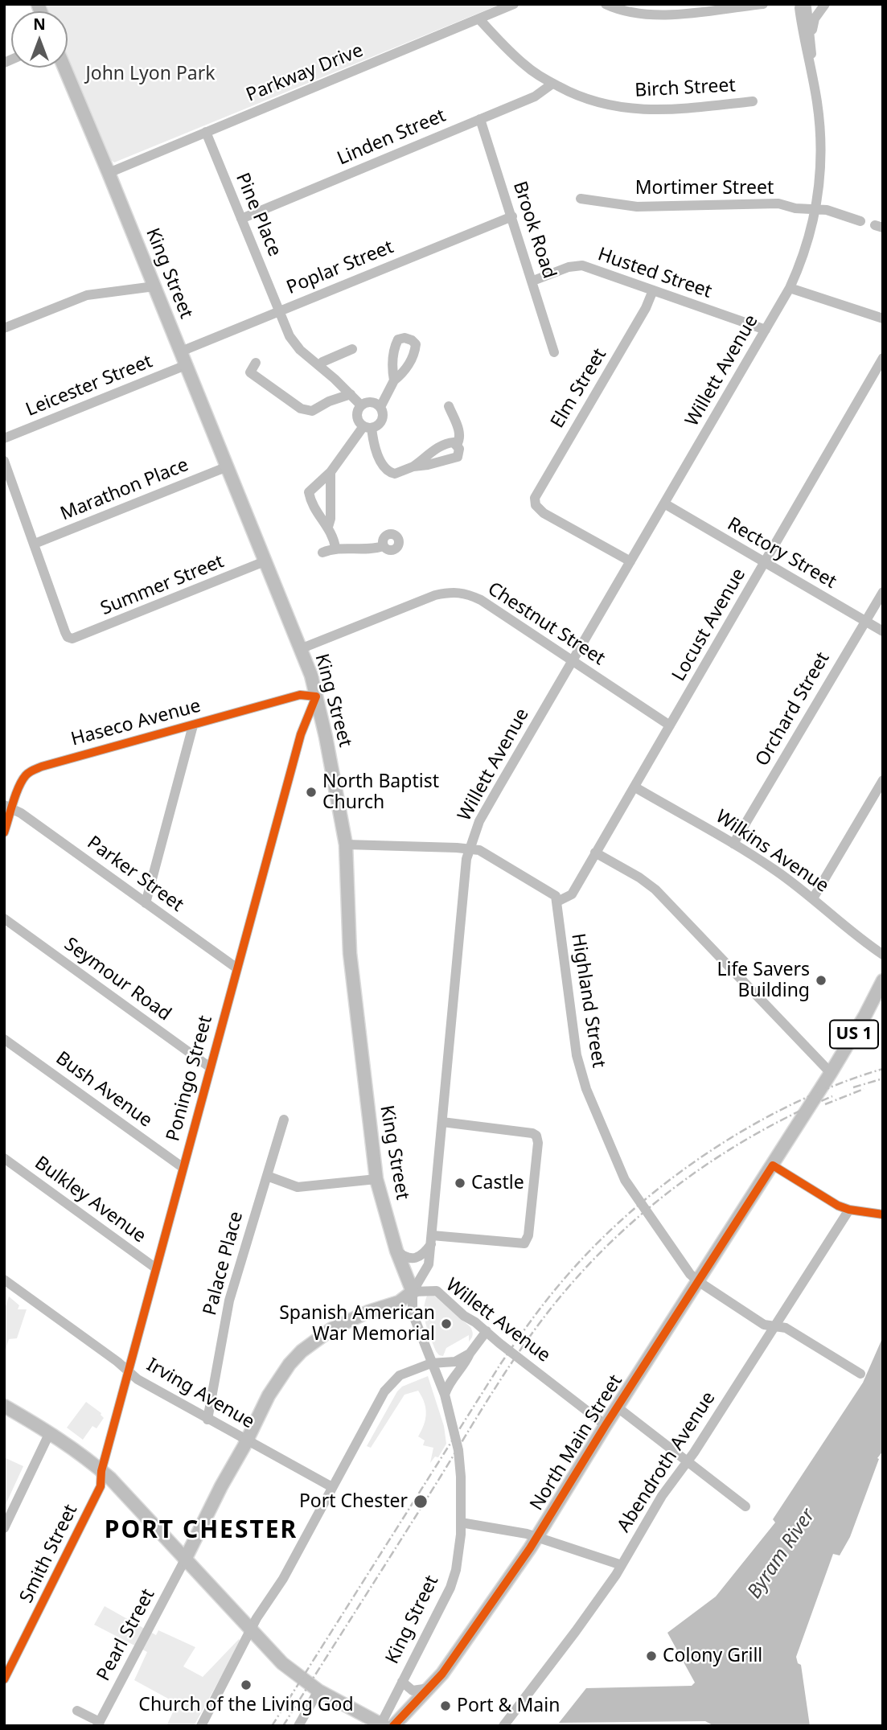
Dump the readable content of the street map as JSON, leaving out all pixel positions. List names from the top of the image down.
{
  "streets": {
    "main road": ["King Street", "US 1", "North Main Street"],
    "street": [
      "Parkway Drive",
      "Birch Street",
      "Linden Street",
      "Mortimer Street",
      "Pine Place",
      "Brook Road",
      "Poplar Street",
      "Husted Street",
      "Willett Avenue",
      "Leicester Street",
      "Elm Street",
      "Marathon Place",
      "Rectory Street",
      "Summer Street",
      "Chestnut Street",
      "Locust Avenue",
      "Orchard Street",
      "Haseco Avenue",
      "Wilkins Avenue",
      "Parker Street",
      "Seymour Road",
      "Highland Street",
      "Poningo Street",
      "Bush Avenue",
      "Bulkley Avenue",
      "Palace Place",
      "Irving Avenue",
      "Abendroth Avenue",
      "Smith Street",
      "Pearl Street"
    ]
  },
  "crossings": [
    ["Parkway Drive", "Birch Street"],
    ["Parkway Drive", "Pine Place"],
    ["Parkway Drive", "King Street"],
    ["Birch Street", "Linden Street"],
    ["Linden Street", "Pine Place"],
    ["Linden Street", "Brook Road"],
    ["Mortimer Street", "Willett Avenue"],
    ["Pine Place", "Poplar Street"],
    ["Brook Road", "Poplar Street"],
    ["Brook Road", "Husted Street"],
    ["Poplar Street", "King Street"],
    ["King Street", "Willett Avenue"],
    ["King Street", "Leicester Street"],
    ["King Street", "Marathon Place"],
    ["King Street", "Summer Street"],
    ["King Street", "Chestnut Street"],
    ["King Street", "Haseco Avenue"],
    ["King Street", "Poningo Street"],
    ["King Street", "North Main Street"],
    ["Husted Street", "Willett Avenue"],
    ["Husted Street", "Elm Street"],
    ["Willett Avenue", "Elm Street"],
    ["Willett Avenue", "Rectory Street"],
    ["Willett Avenue", "Chestnut Street"],
    ["Willett Avenue", "North Main Street"],
    ["Marathon Place", "Summer Street"],
    ["Rectory Street", "Locust Avenue"],
    ["Rectory Street", "Orchard Street"],
    ["Chestnut Street", "Locust Avenue"],
    ["Locust Avenue", "Wilkins Avenue"],
    ["Locust Avenue", "Highland Street"],
    ["Orchard Street", "Wilkins Avenue"],
    ["Haseco Avenue", "Parker Street"],
    ["Haseco Avenue", "Poningo Street"],
    ["Parker Street", "Poningo Street"],
    ["Seymour Road", "Poningo Street"],
    ["Highland Street", "North Main Street"],
    ["Highland Street", "Abendroth Avenue"],
    ["Poningo Street", "Bush Avenue"],
    ["Poningo Street", "Bulkley Avenue"],
    ["Poningo Street", "Irving Avenue"],
    ["Poningo Street", "Smith Street"],
    ["Palace Place", "Irving Avenue"]
  ],
  "districts": ["PORT CHESTER"],
  "water": ["Byram River"],
  "parks": ["John Lyon Park"],
  "places": [
    "North Baptist Church",
    "Life Savers Building",
    "Castle",
    "Spanish American War Memorial",
    "Port Chester",
    "Colony Grill",
    "Church of the Living God",
    "Port & Main"
  ],
  "north": "top"
}
